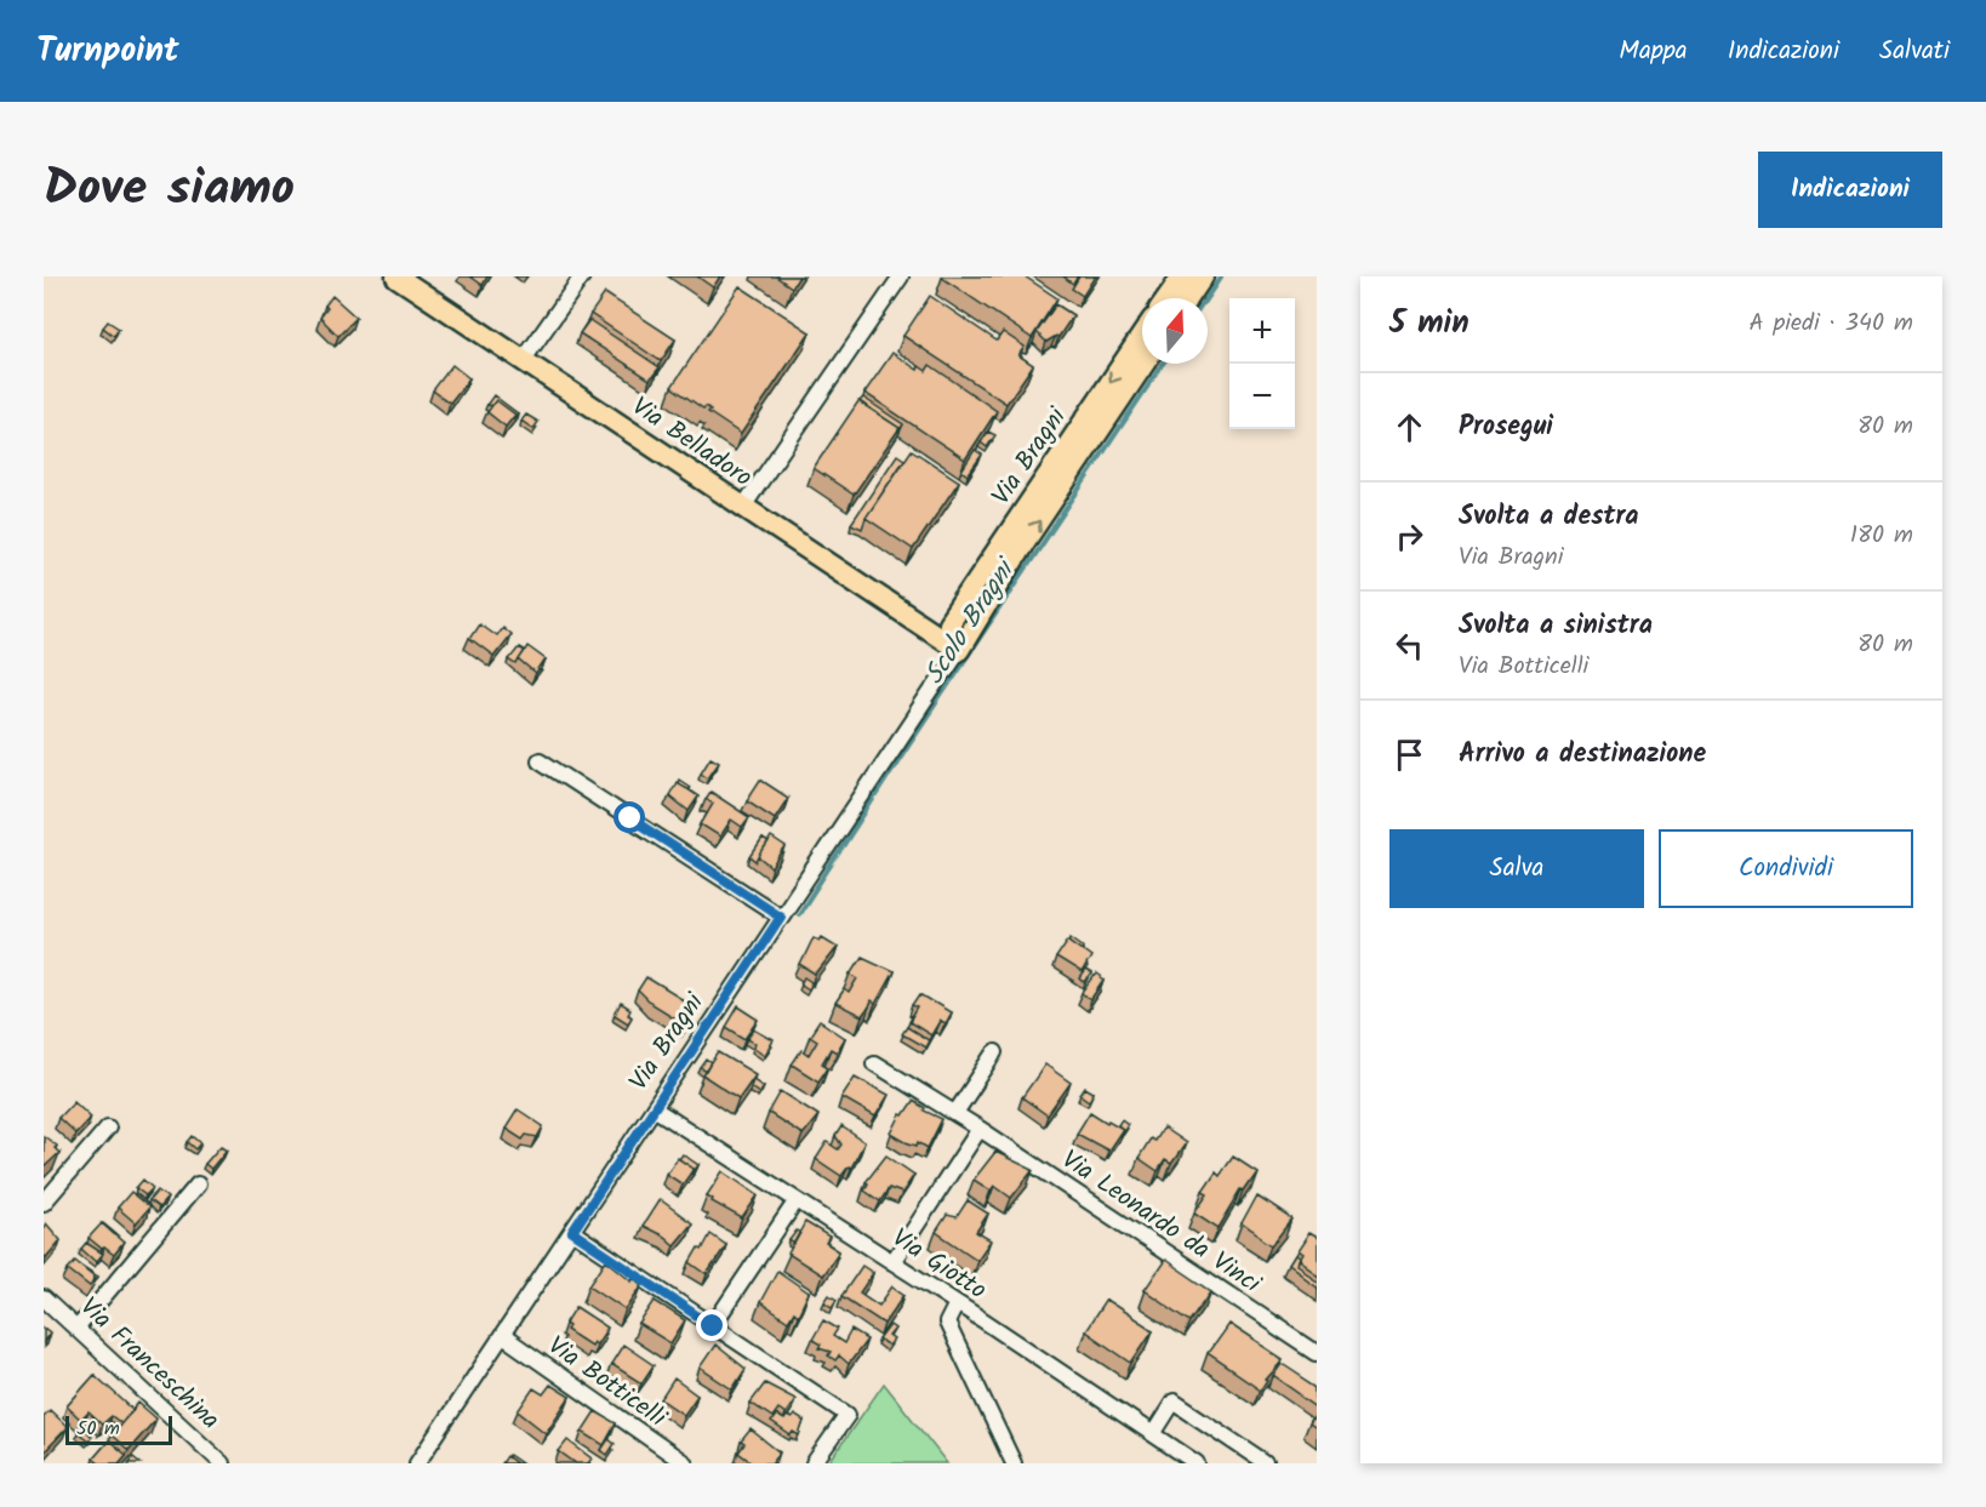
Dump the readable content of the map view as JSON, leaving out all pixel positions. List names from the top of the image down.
{
  "streets": {
    "main road": ["Via Belladoro", "Via Bragni"],
    "street": [
      "Via Leonardo da Vinci",
      "Via Giotto",
      "Via Franceschina",
      "Via Botticelli"
    ]
  },
  "crossings": [
    ["Via Belladoro", "Via Bragni"],
    ["Via Bragni", "Via Giotto"],
    ["Via Bragni", "Via Botticelli"]
  ],
  "water": ["Scolo Bragni"],
  "scale_bar": "50 m",
  "north": "top",
  "page": {
    "header": "Turnpoint",
    "nav": ["Mappa", "Indicazioni", "Salvati"],
    "title": "Dove siamo",
    "buttons": [
      "Indicazioni",
      ["Salva", "Condividi"]
    ],
    "heading": ["5 min", "A piedi · 340 m"],
    "map_buttons": ["+", "−"],
    "list": [
      ["Prosegui", "80 m"],
      ["Svolta a destra", "Via Bragni", "180 m"],
      ["Svolta a sinistra", "Via Botticelli", "80 m"],
      "Arrivo a destinazione"
    ],
    "scale": "50 m"
  }
}
